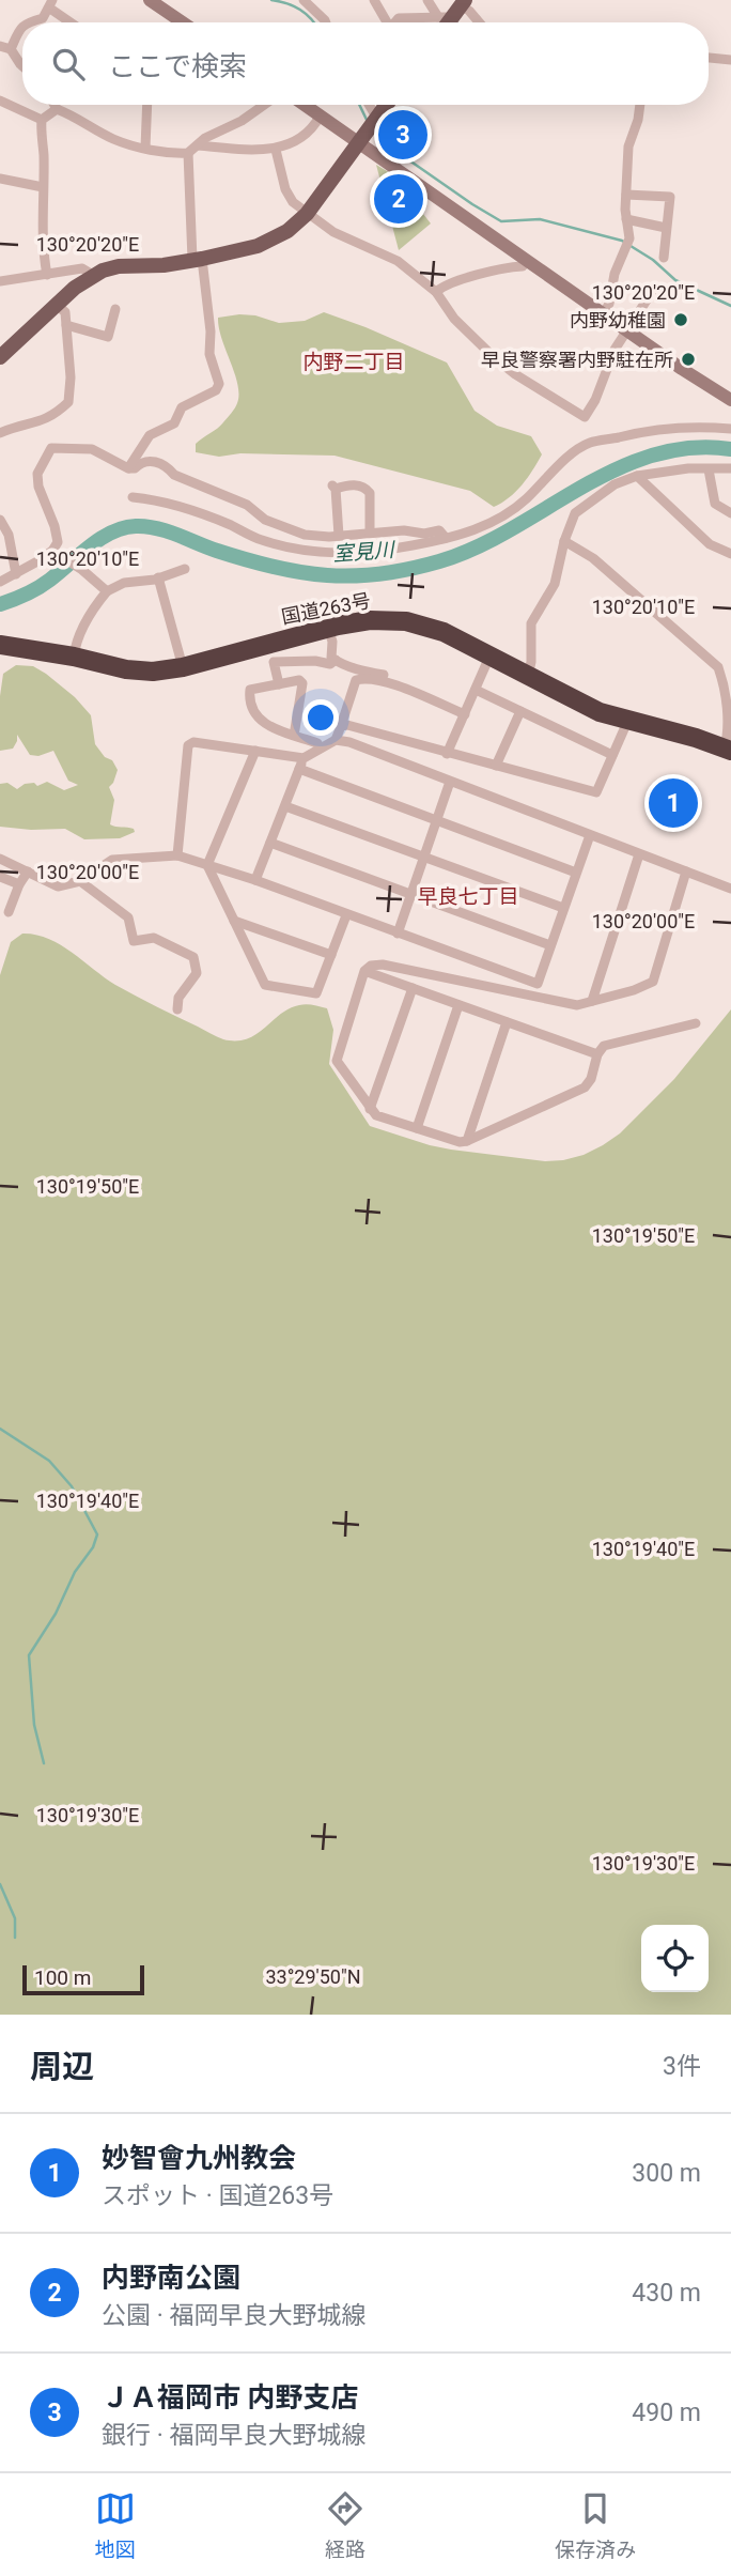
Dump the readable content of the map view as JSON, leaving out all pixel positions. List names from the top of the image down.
{
  "streets": {
    "highway": ["国道263号"]
  },
  "districts": ["内野二丁目", "早良七丁目"],
  "water": ["室見川"],
  "places": ["内野幼稚園", "早良警察署内野駐在所"],
  "scale_bar": "100 m",
  "page": {
    "search": "ここで検索",
    "pins": ["3", "2", "1"],
    "scale": "100 m",
    "heading": ["周辺", "3件"],
    "list": [
      {
        "mark": "1",
        "name": "妙智會九州教会",
        "note": "スポット · 国道263号",
        "value": "300 m"
      },
      {
        "mark": "2",
        "name": "内野南公園",
        "note": "公園 · 福岡早良大野城線",
        "value": "430 m"
      },
      {
        "mark": "3",
        "name": "ＪＡ福岡市 内野支店",
        "note": "銀行 · 福岡早良大野城線",
        "value": "490 m"
      }
    ],
    "nav": ["地図", "経路", "保存済み"]
  },
  "coordinates": [
    "130°20'20\"E",
    "130°20'10\"E",
    "130°20'00\"E",
    "130°19'50\"E",
    "130°19'40\"E",
    "130°19'30\"E",
    "33°29'50\"N"
  ]
}
